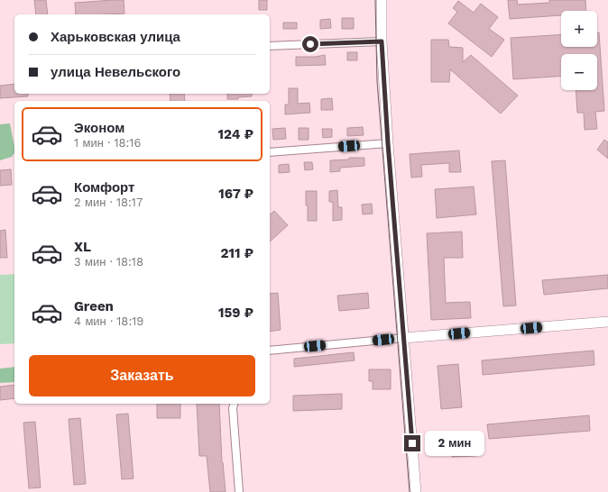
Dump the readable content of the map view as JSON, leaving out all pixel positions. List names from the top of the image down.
{
  "page": {
    "map_buttons": ["+", "−"],
    "banner": ["Харьковская улица", "улица Невельского"],
    "list": [
      {
        "name": "Эконом",
        "note": "1 мин · 18:16",
        "value": "124 ₽"
      },
      {
        "name": "Комфорт",
        "note": "2 мин · 18:17",
        "value": "167 ₽"
      },
      {
        "name": "XL",
        "note": "3 мин · 18:18",
        "value": "211 ₽"
      },
      {
        "name": "Green",
        "note": "4 мин · 18:19",
        "value": "159 ₽"
      }
    ],
    "buttons": "Заказать",
    "bubble": "2 мин"
  }
}
